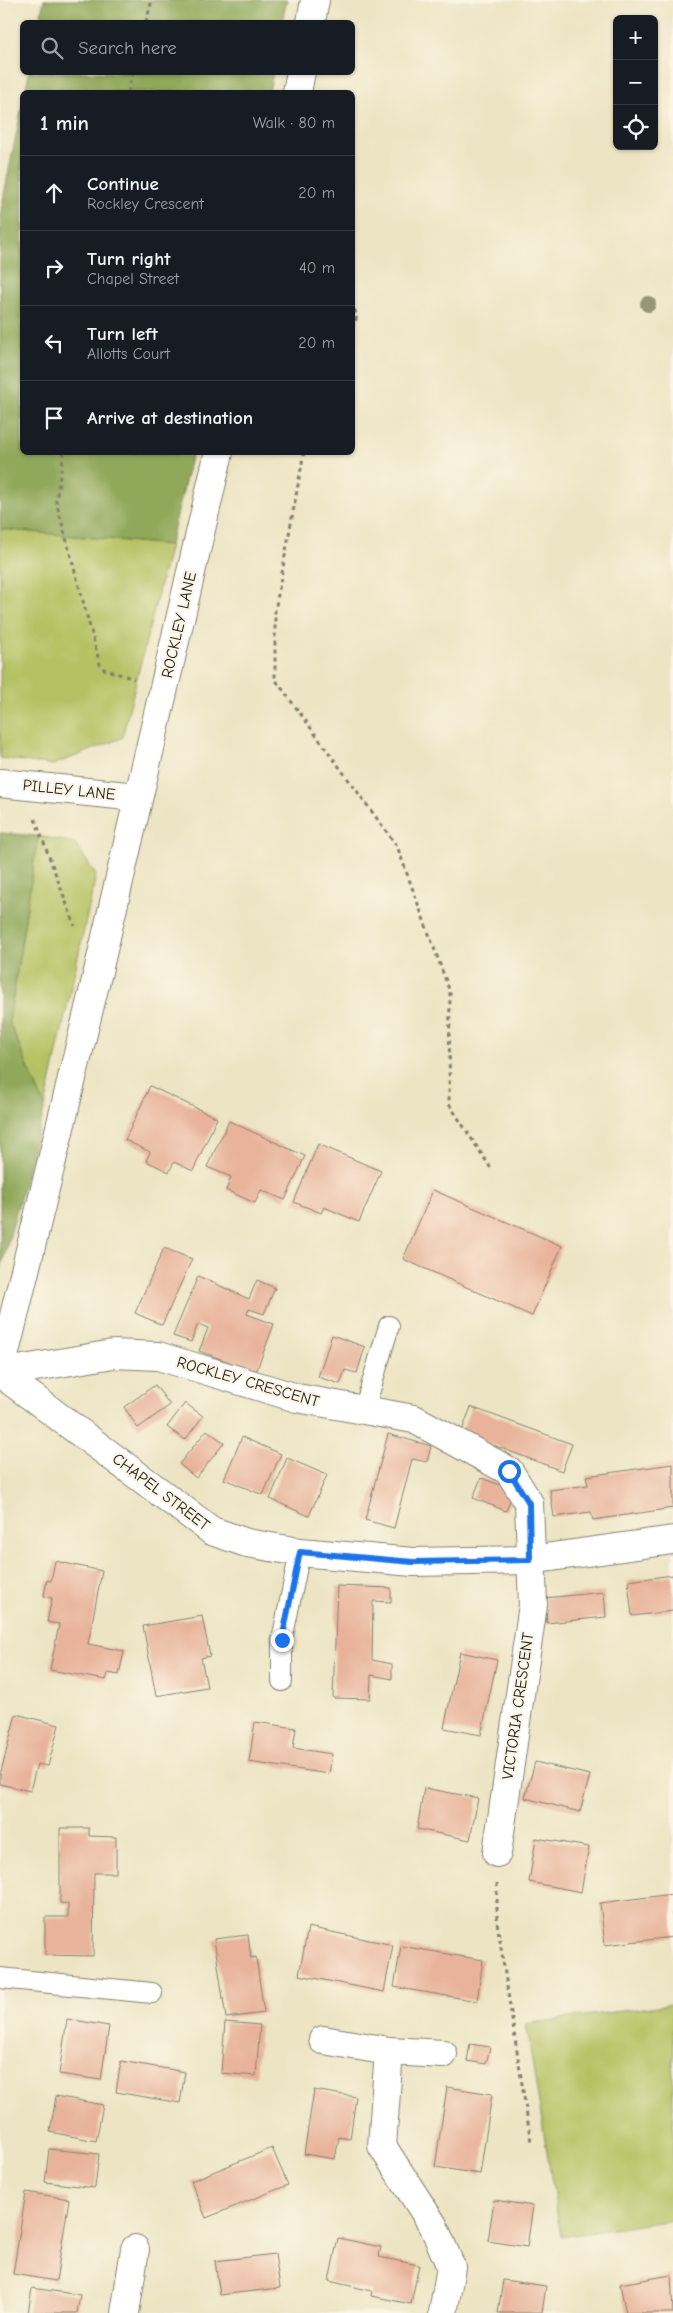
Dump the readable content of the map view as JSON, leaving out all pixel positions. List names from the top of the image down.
{
  "streets": {
    "street": [
      "ROCKLEY LANE",
      "PILLEY LANE",
      "ROCKLEY CRESCENT",
      "CHAPEL STREET",
      "VICTORIA CRESCENT"
    ]
  },
  "crossings": [
    ["ROCKLEY LANE", "PILLEY LANE"],
    ["ROCKLEY LANE", "ROCKLEY CRESCENT"],
    ["ROCKLEY LANE", "CHAPEL STREET"],
    ["ROCKLEY CRESCENT", "CHAPEL STREET"],
    ["ROCKLEY CRESCENT", "VICTORIA CRESCENT"],
    ["CHAPEL STREET", "VICTORIA CRESCENT"]
  ],
  "page": {
    "map_buttons": ["+", "−"],
    "search": "Search here",
    "heading": ["1 min", "Walk · 80 m"],
    "list": [
      ["Continue", "Rockley Crescent", "20 m"],
      ["Turn right", "Chapel Street", "40 m"],
      ["Turn left", "Allotts Court", "20 m"],
      "Arrive at destination"
    ]
  }
}
